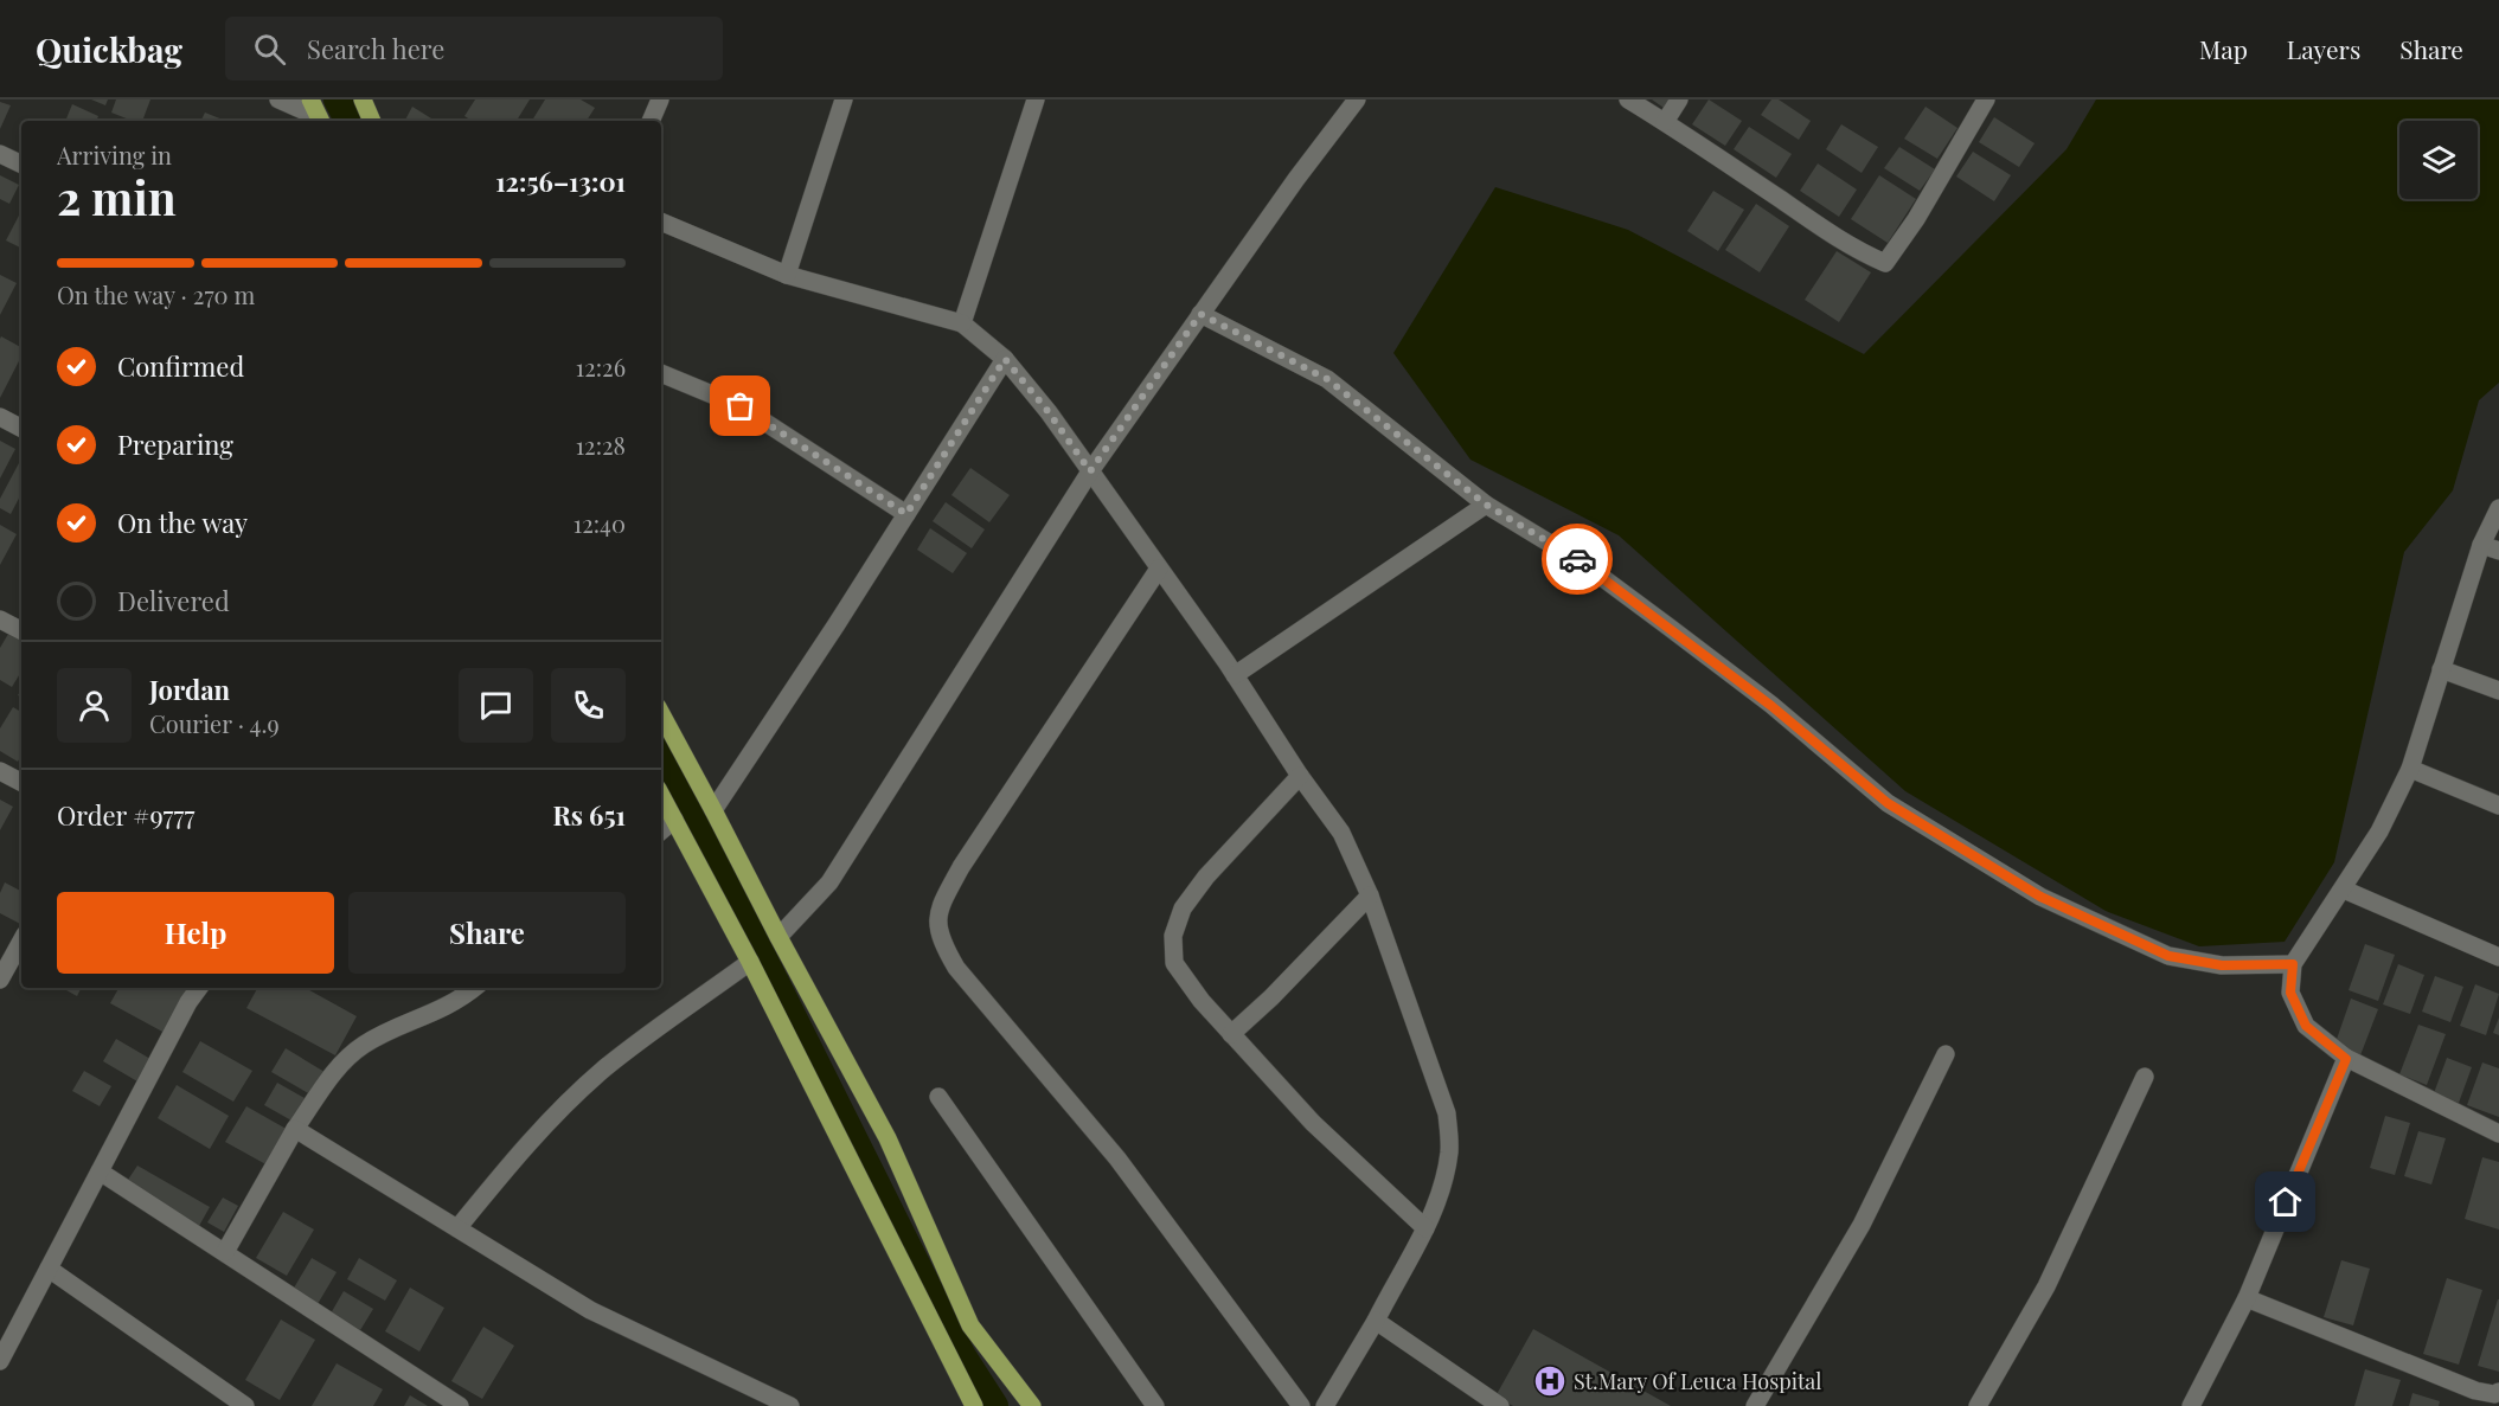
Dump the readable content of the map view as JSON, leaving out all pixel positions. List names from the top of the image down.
{
  "places": {
    "hospital": ["St.Mary Of Leuca Hospital"]
  },
  "page": {
    "header": "Quickbag",
    "search": "Search here",
    "nav": ["Map", "Layers", "Share"],
    "heading": ["2 min", "Arriving in", "12:56–13:01"],
    "panel": [
      "Jordan",
      "Courier · 4.9",
      "Order #9777",
      "Rs 651"
    ],
    "bar": "On the way · 270 m",
    "list": [
      ["Confirmed", "12:26"],
      ["Preparing", "12:28"],
      ["On the way", "12:40"],
      "Delivered"
    ],
    "buttons": ["Help", "Share"]
  }
}
